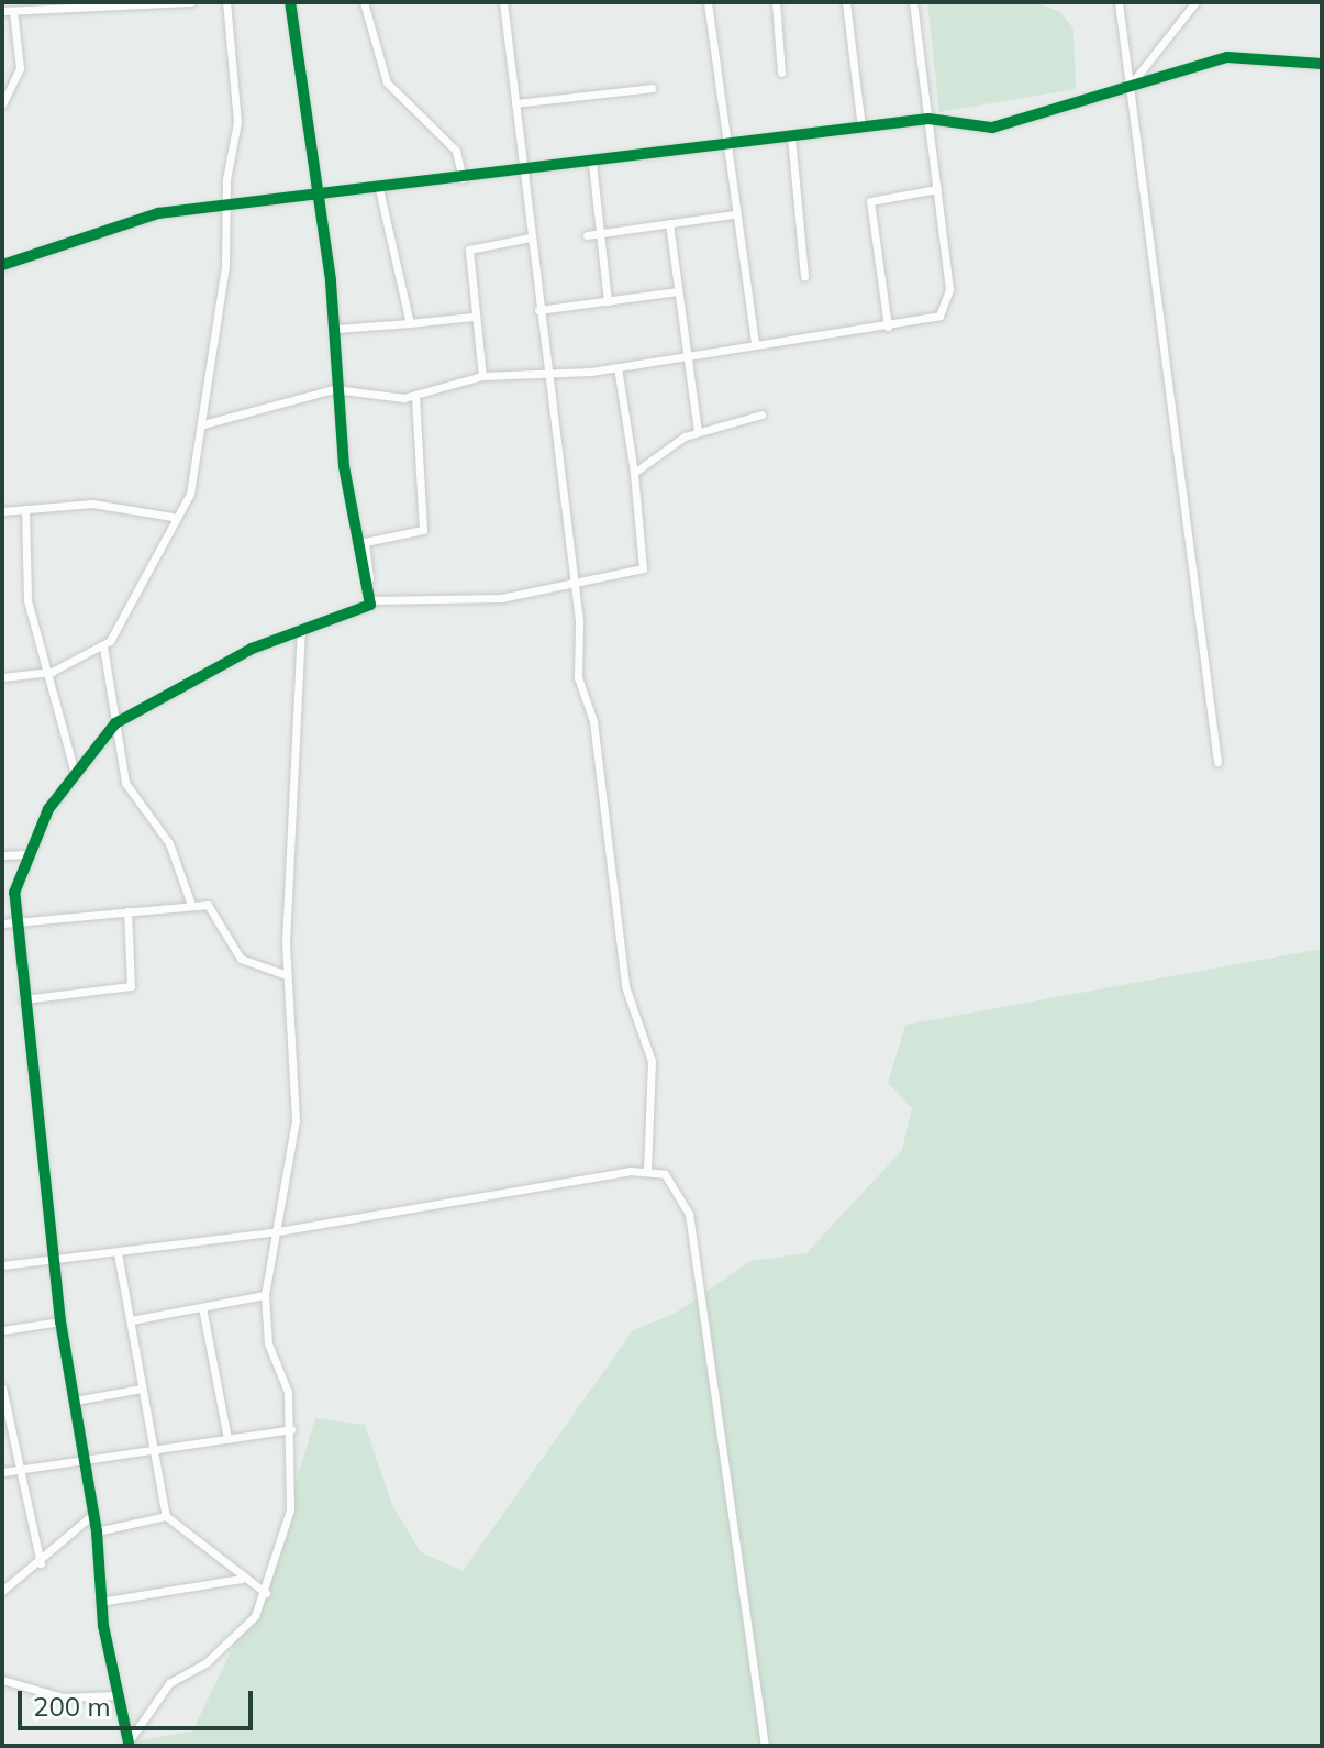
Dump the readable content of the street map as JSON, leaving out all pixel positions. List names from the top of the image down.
{
  "scale_bar": "200 m"
}
